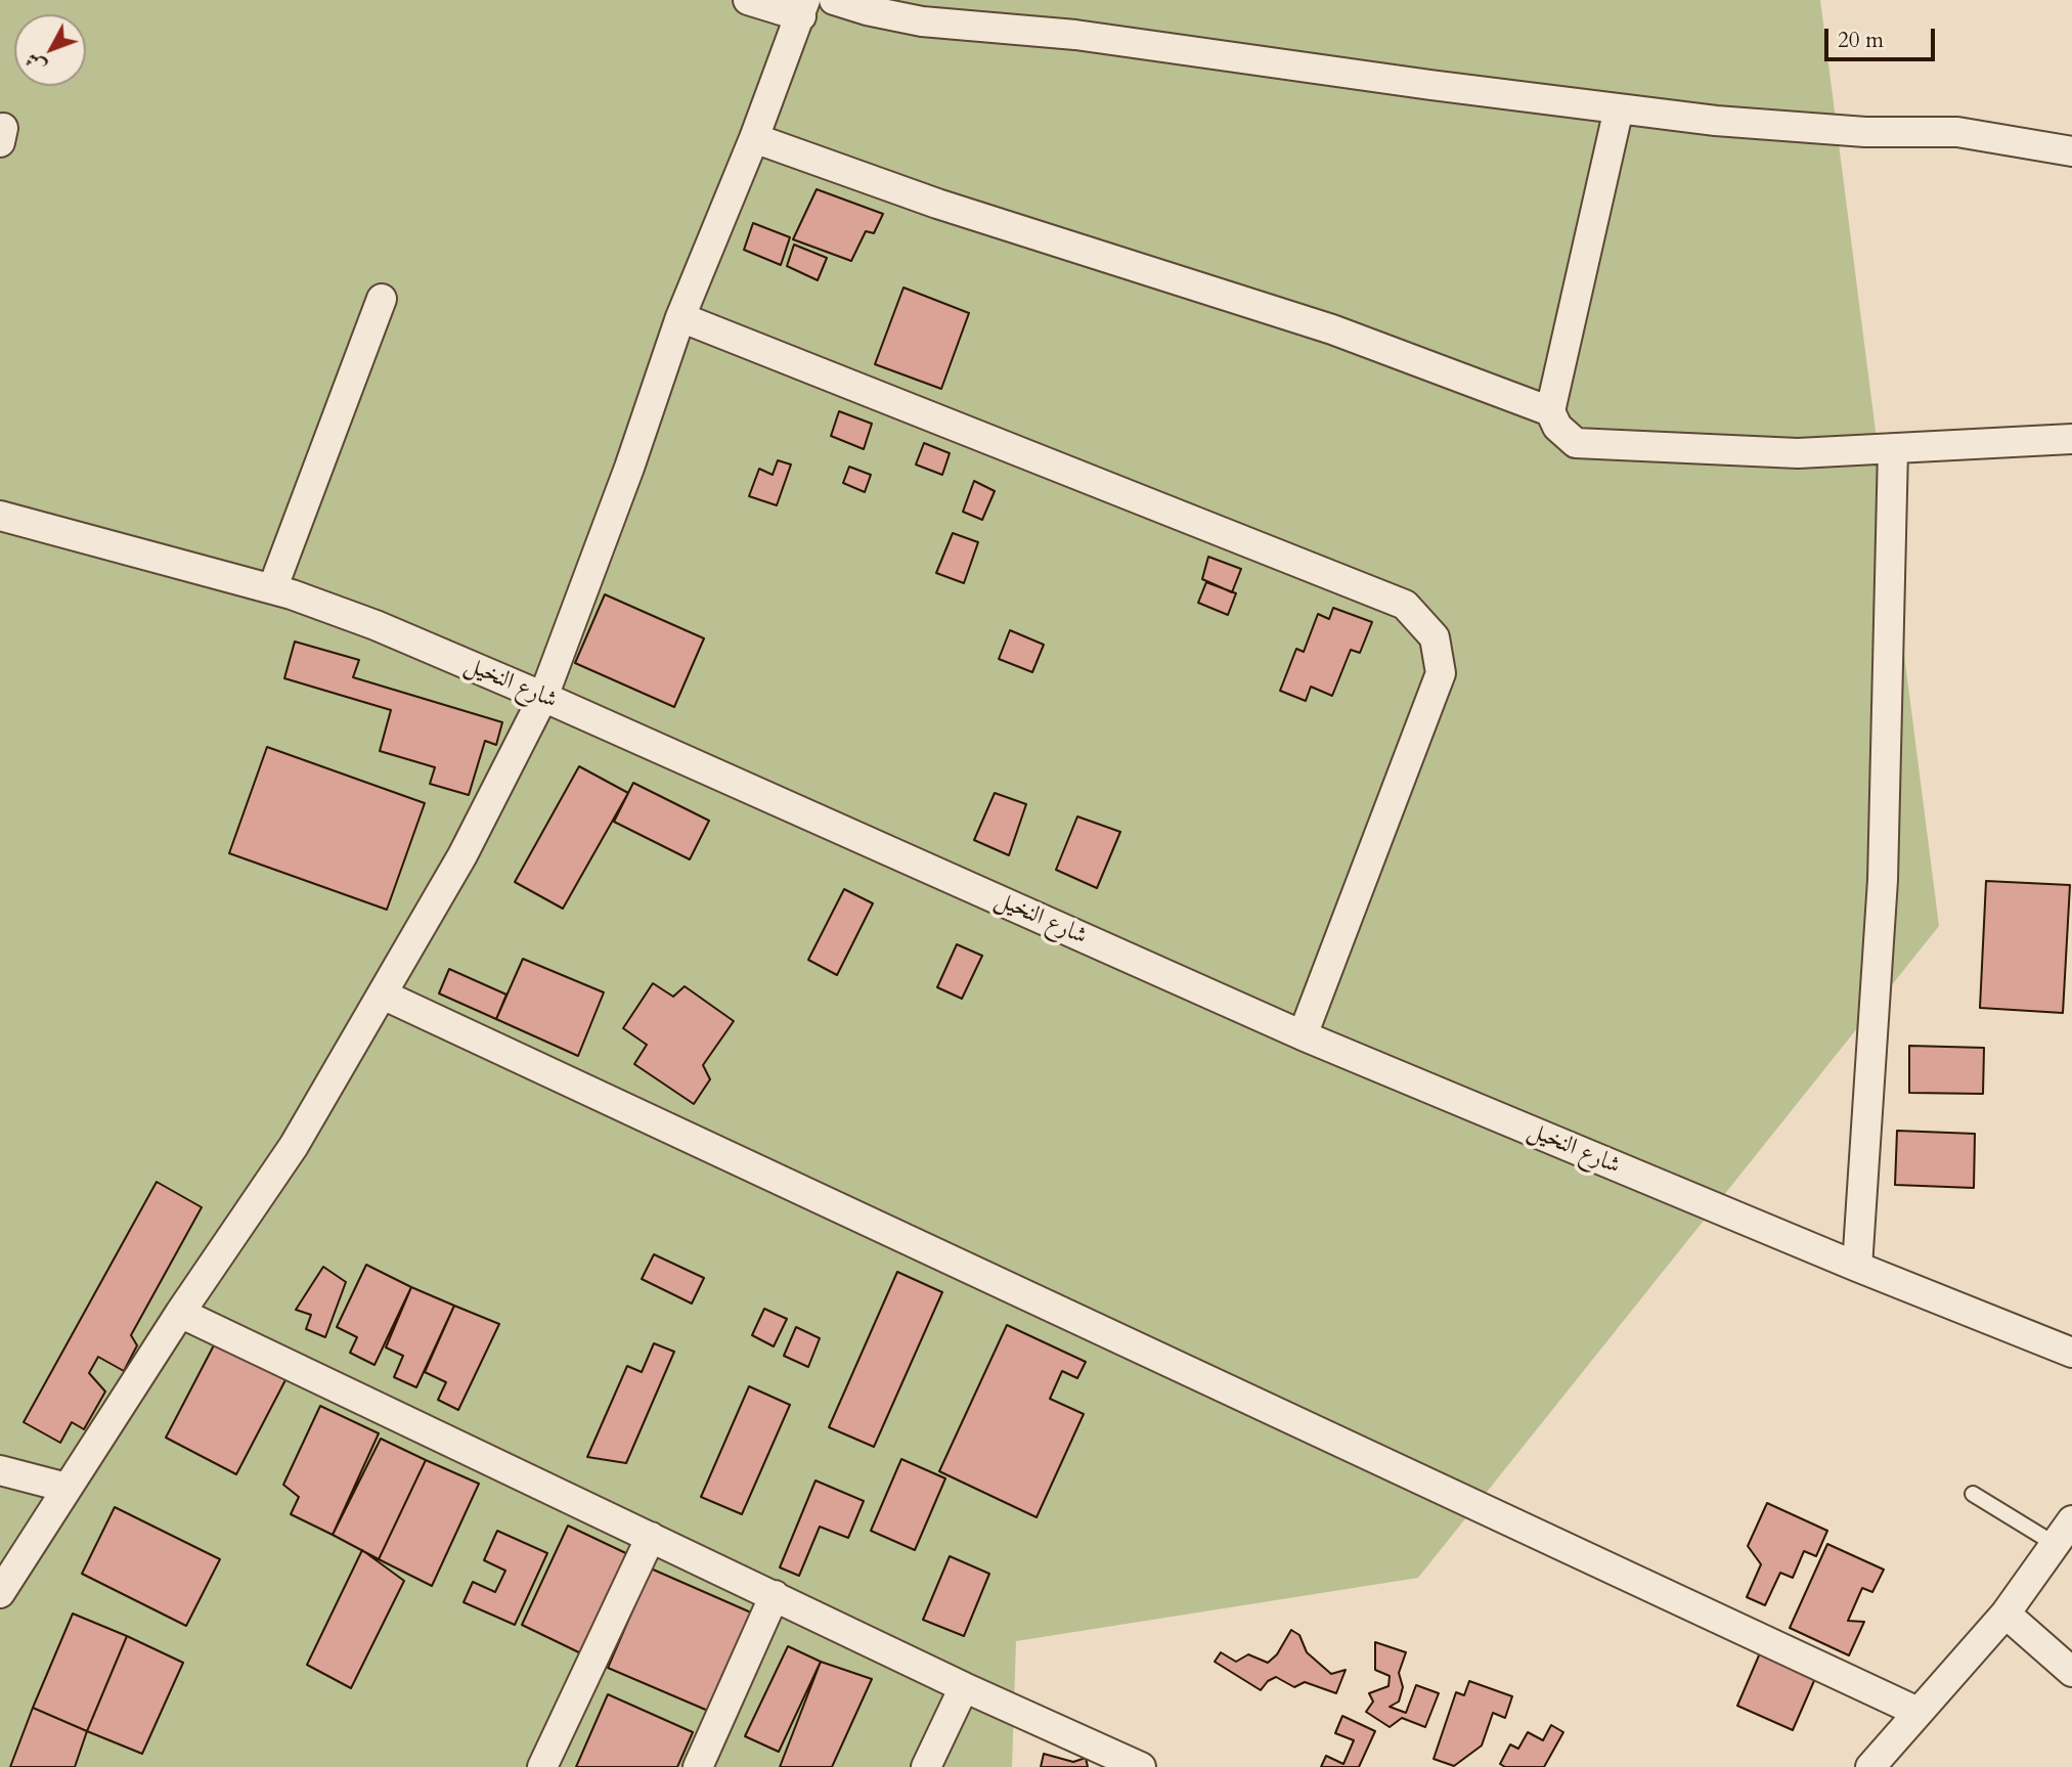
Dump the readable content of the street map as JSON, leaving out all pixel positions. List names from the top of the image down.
{
  "streets": {
    "street": ["شارع النخيل"]
  },
  "scale_bar": "20 m",
  "north": "bottom left"
}
